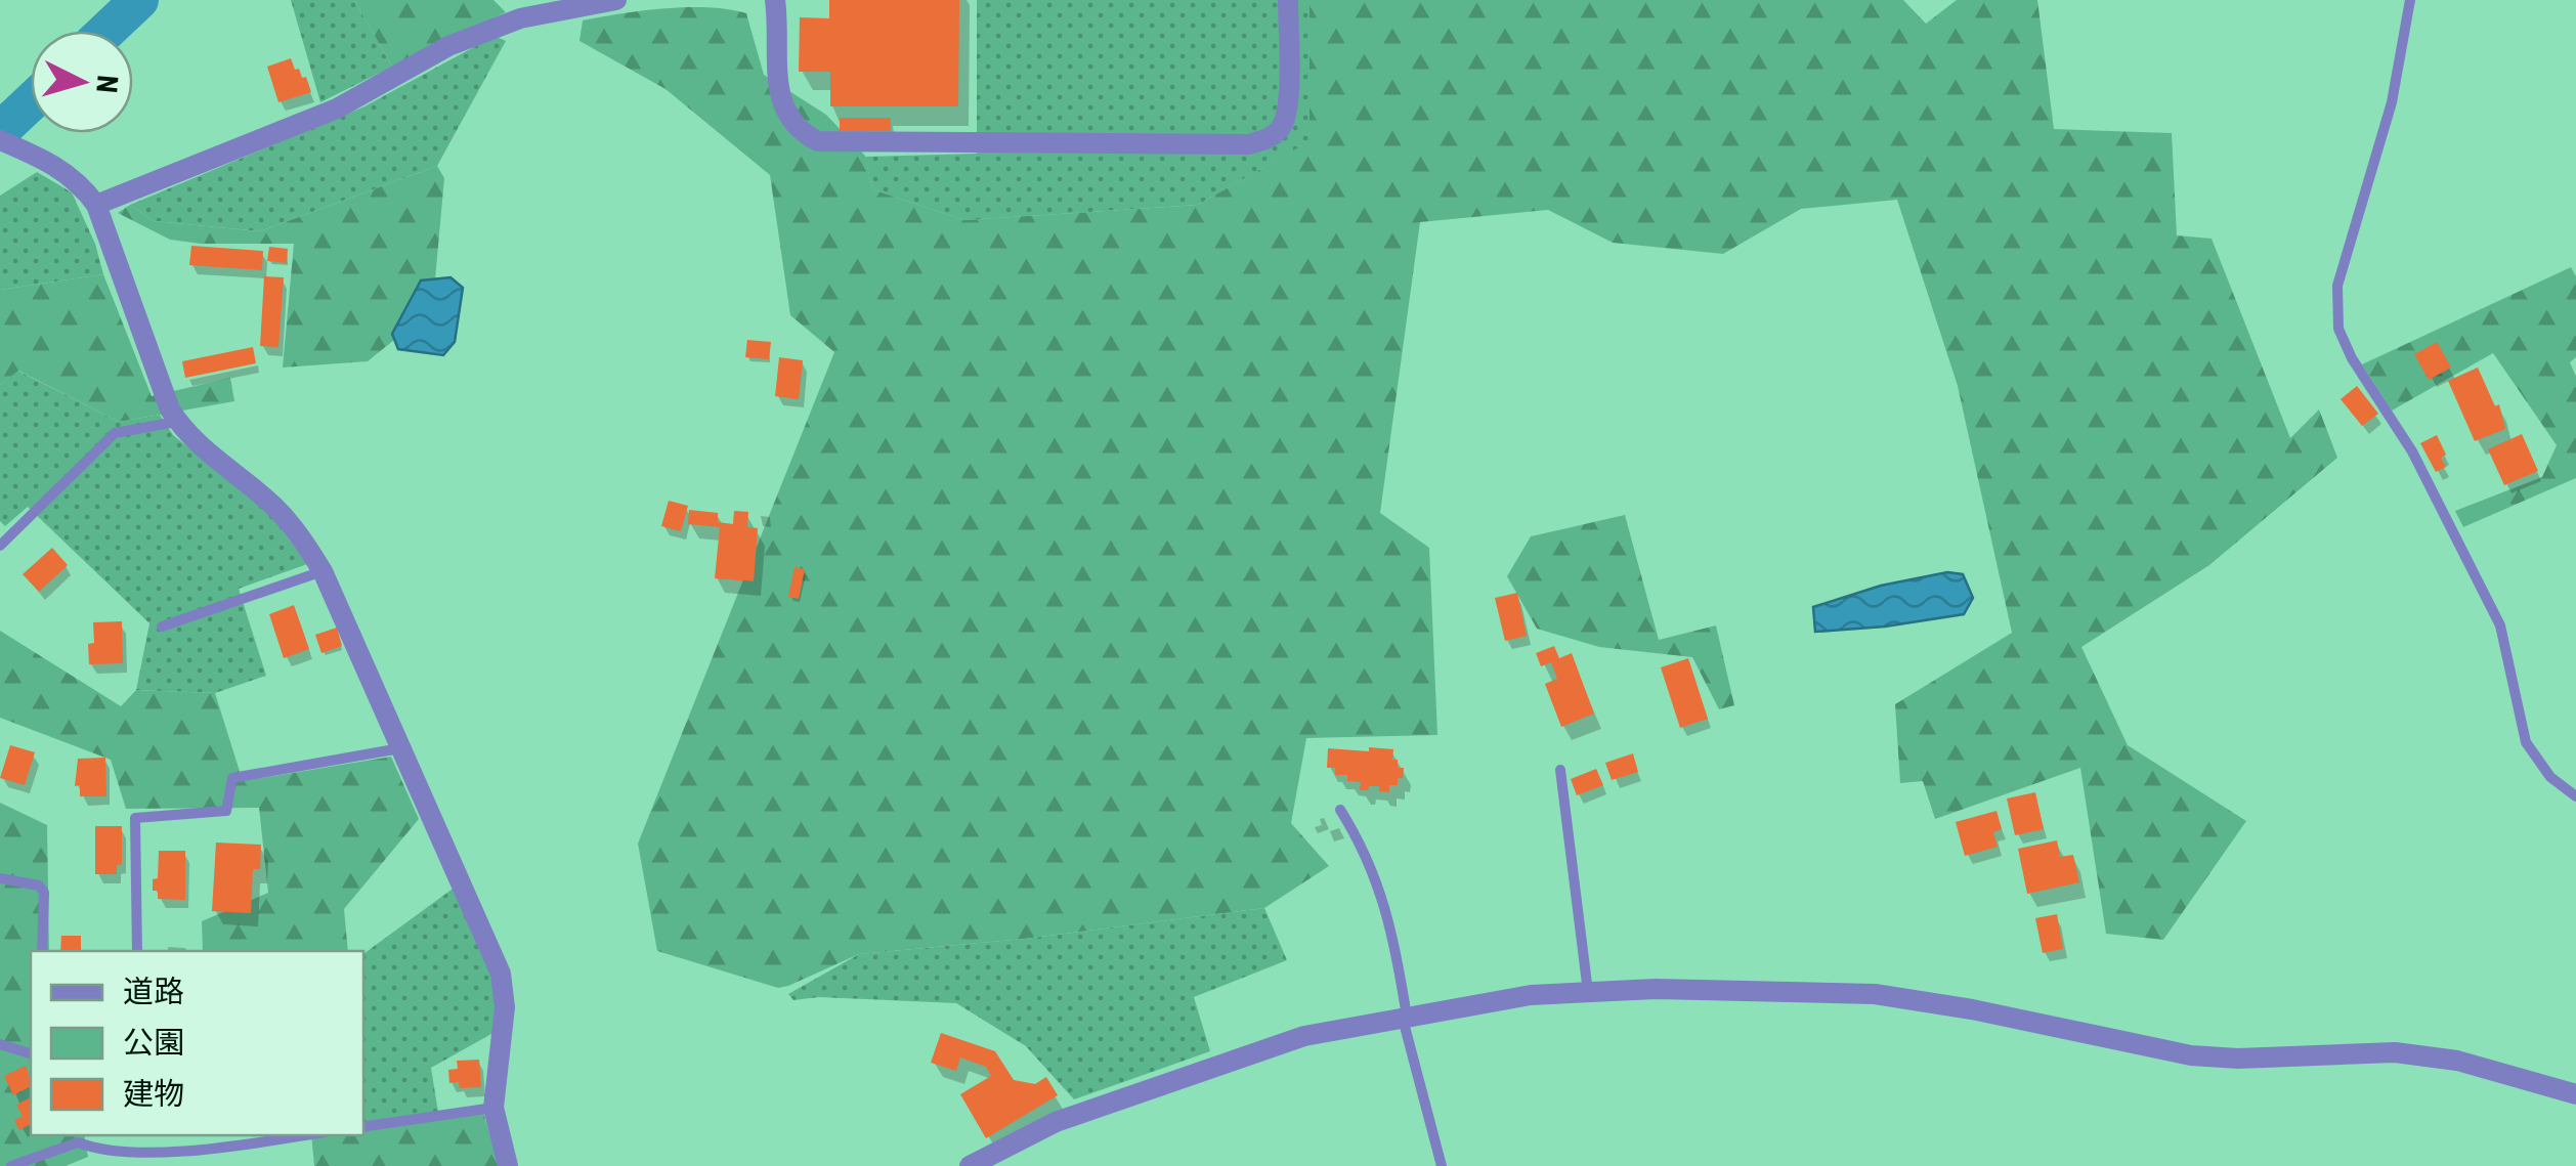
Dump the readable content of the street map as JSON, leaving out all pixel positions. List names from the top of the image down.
{
  "legend": ["道路", "公園", "建物"],
  "north": "right"
}
